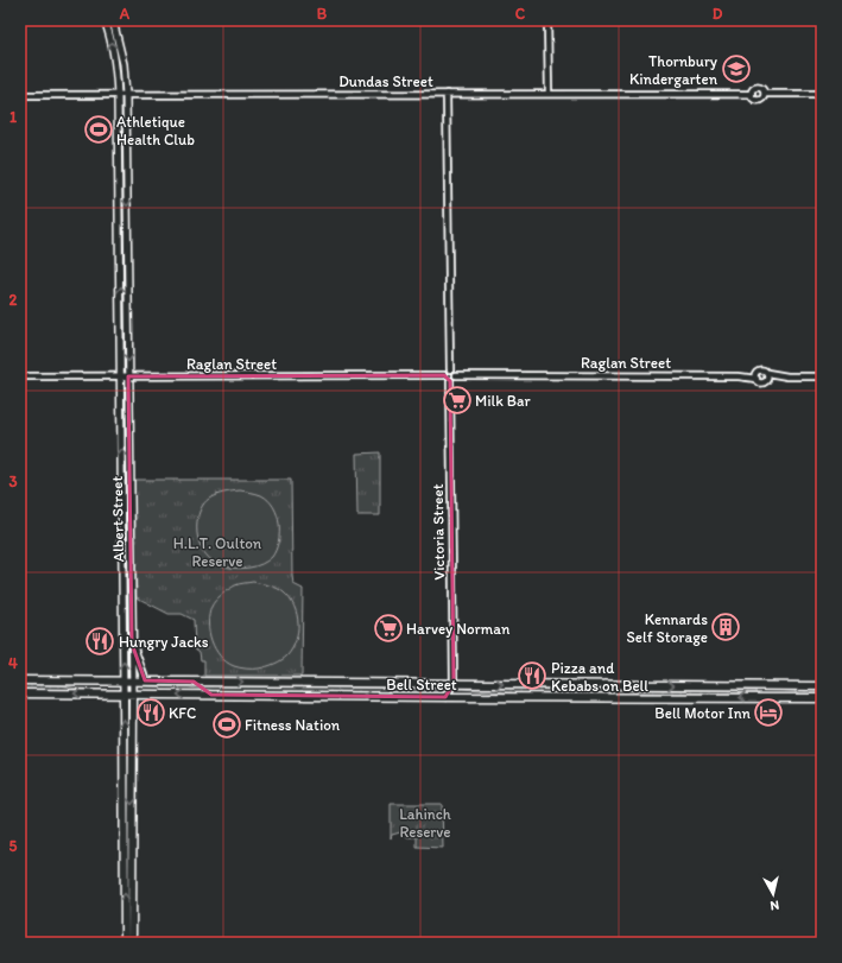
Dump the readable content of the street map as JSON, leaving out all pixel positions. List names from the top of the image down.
{
  "streets": {
    "highway": ["Albert Street", "Bell Street"],
    "street": ["Dundas Street", "Raglan Street", "Victoria Street"]
  },
  "crossings": [
    ["Dundas Street", "Albert Street"],
    ["Raglan Street", "Albert Street"],
    ["Raglan Street", "Victoria Street"],
    ["Albert Street", "Bell Street"],
    ["Victoria Street", "Bell Street"]
  ],
  "parks": ["H.L.T. Oulton Reserve", "Lahinch Reserve"],
  "places": {
    "school or university": ["Thornbury Kindergarten"],
    "sports": ["Athletique Health Club", "Fitness Nation"],
    "supermarket": ["Milk Bar", "Harvey Norman"],
    "building": ["Kennards Self Storage"],
    "restaurant": ["Hungry Jacks", "Pizza and Kebabs on Bell", "KFC"],
    "hotel": ["Bell Motor Inn"]
  },
  "north": "bottom",
  "grid": {
    "columns": [
      "A",
      "B",
      "C",
      "D"
    ],
    "rows": [
      "1",
      "2",
      "3",
      "4",
      "5"
    ]
  }
}
